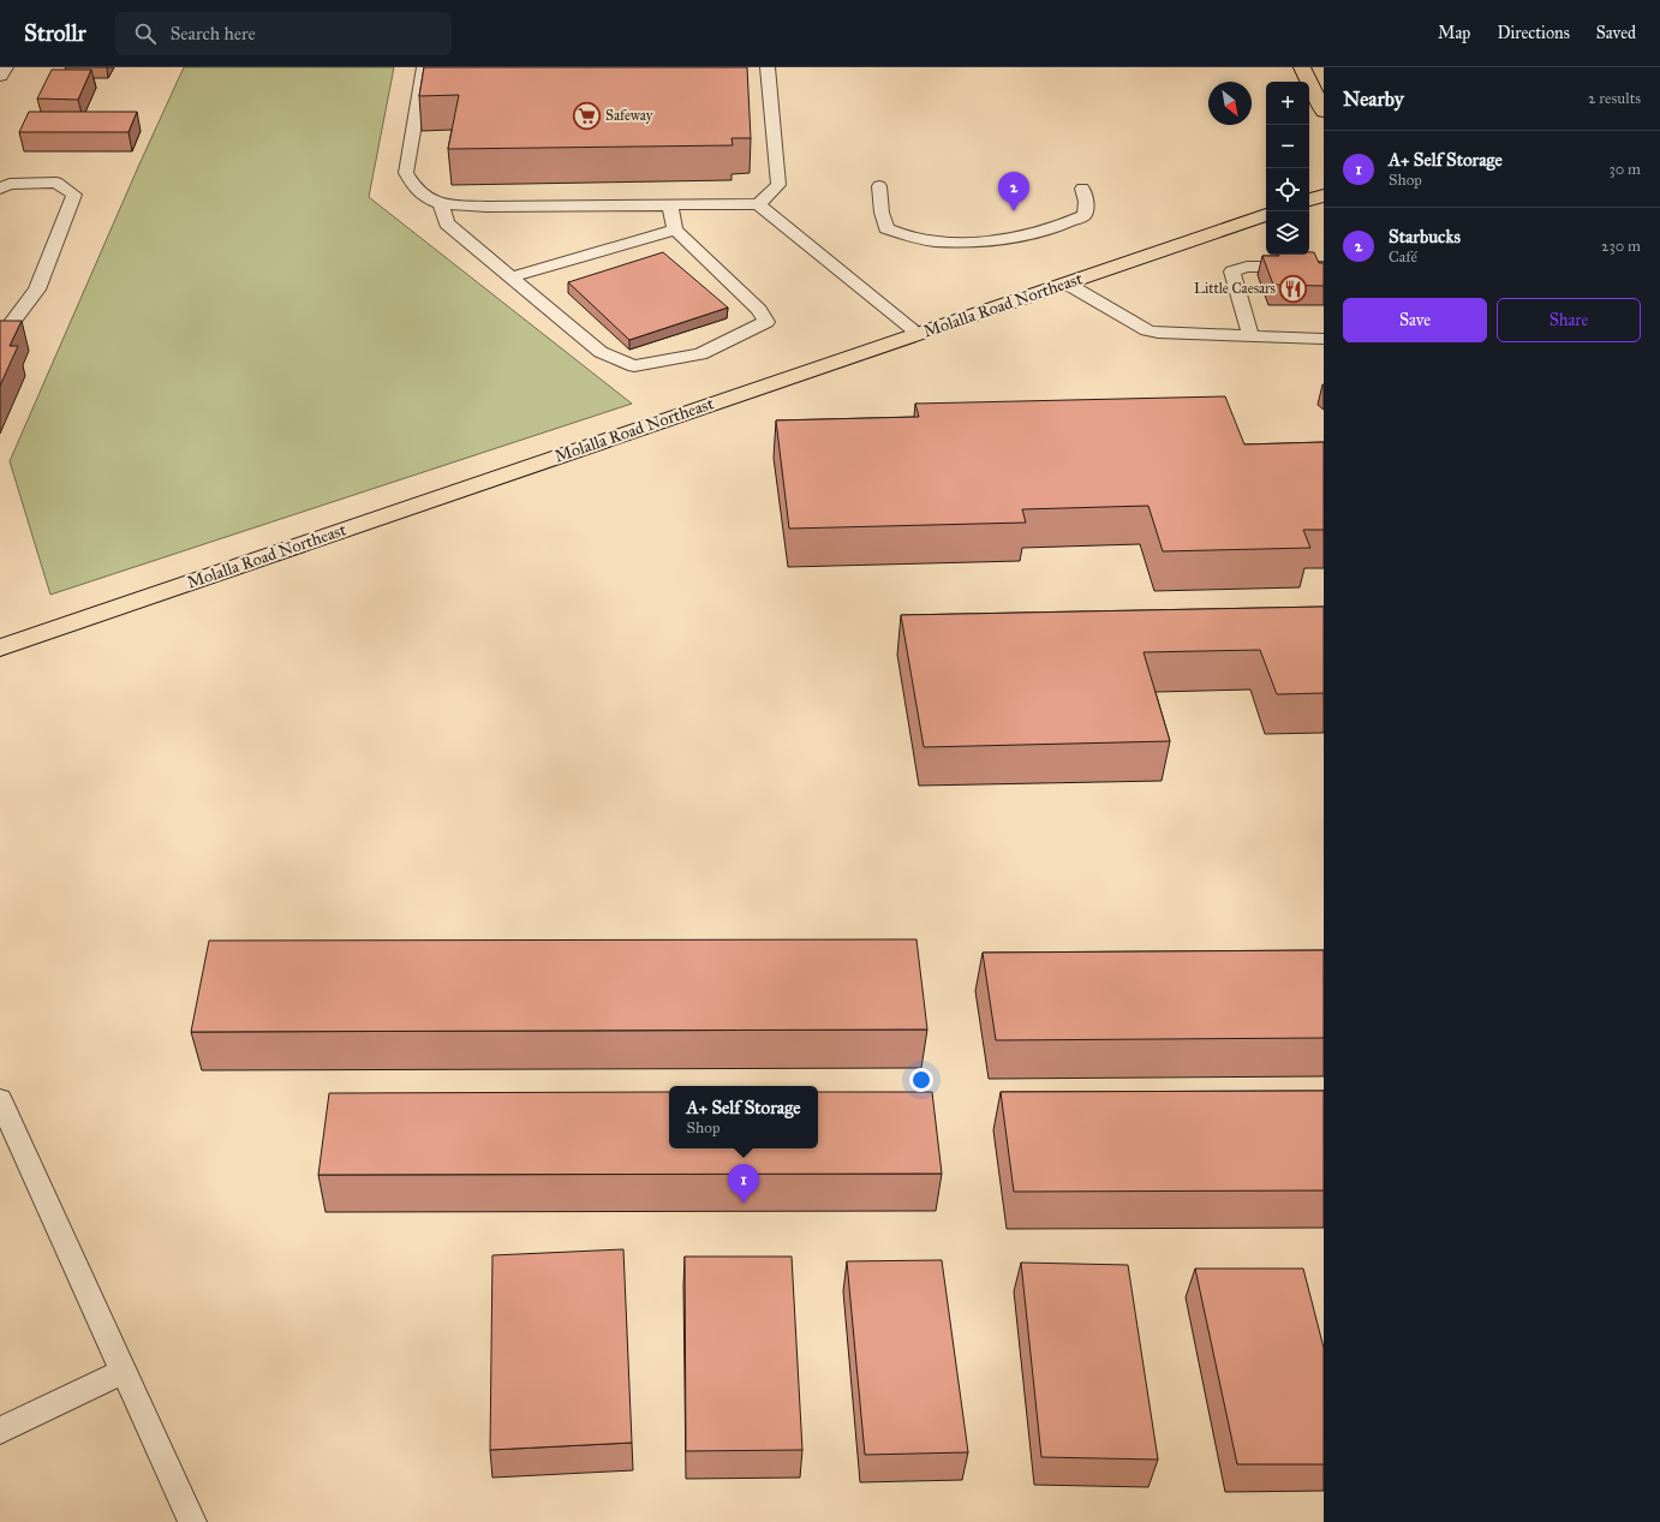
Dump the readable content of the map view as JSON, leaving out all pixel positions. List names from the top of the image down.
{
  "streets": {
    "main road": ["Molalla Road Northeast"]
  },
  "places": {
    "supermarket": ["Safeway"],
    "restaurant": ["Little Caesars"]
  },
  "north": "bottom right",
  "page": {
    "header": "Strollr",
    "search": "Search here",
    "nav": ["Map", "Directions", "Saved"],
    "heading": ["Nearby", "2 results"],
    "map_buttons": ["+", "−"],
    "list": [
      {
        "mark": "1",
        "name": "A+ Self Storage",
        "note": "Shop",
        "value": "30 m"
      },
      {
        "mark": "2",
        "name": "Starbucks",
        "note": "Café",
        "value": "230 m"
      }
    ],
    "pins": ["2", "1"],
    "buttons": ["Save", "Share"],
    "popup": ["A+ Self Storage", "Shop"]
  }
}
